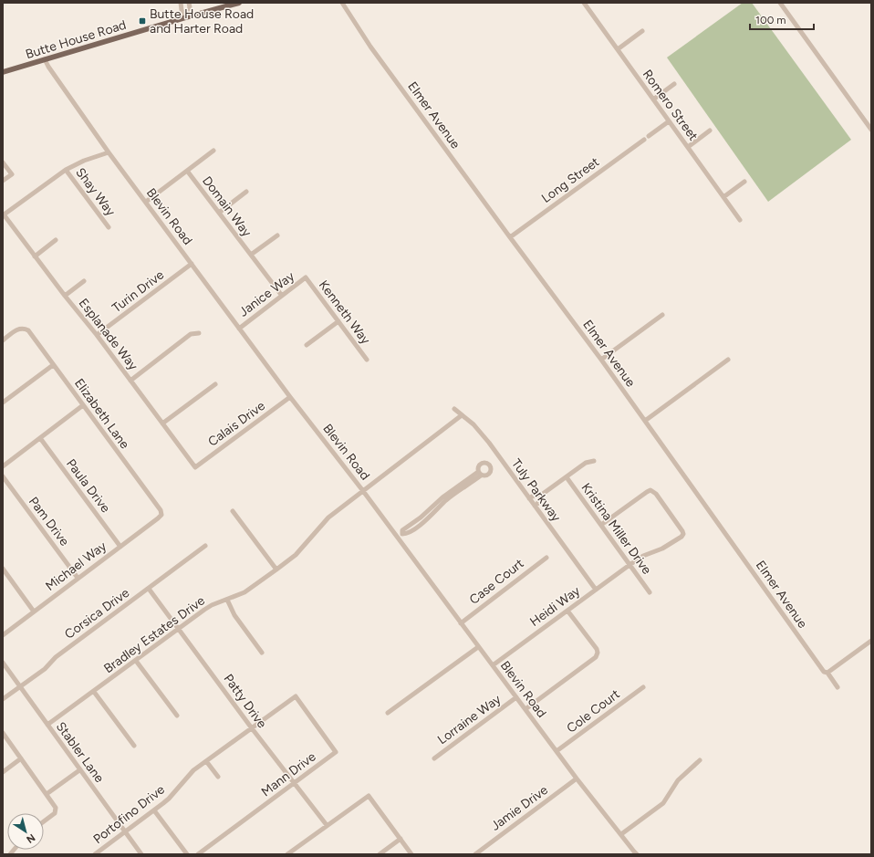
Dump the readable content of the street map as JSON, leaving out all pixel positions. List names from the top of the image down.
{
  "streets": {
    "main road": ["Butte House Road"],
    "street": [
      "Romero Street",
      "Elmer Avenue",
      "Long Street",
      "Shay Way",
      "Domain Way",
      "Blevin Road",
      "Turin Drive",
      "Janice Way",
      "Kenneth Way",
      "Esplanade Way",
      "Elizabeth Lane",
      "Calais Drive",
      "Paula Drive",
      "Tuly Parkway",
      "Pam Drive",
      "Kristina Miller Drive",
      "Michael Way",
      "Case Court",
      "Heidi Way",
      "Corsica Drive",
      "Bradley Estates Drive",
      "Patty Drive",
      "Cole Court",
      "Lorraine Way",
      "Stabler Lane",
      "Mann Drive",
      "Jamie Drive",
      "Portofino Drive"
    ]
  },
  "crossings": [
    ["Butte House Road", "Blevin Road"],
    ["Romero Street", "Long Street"],
    ["Elmer Avenue", "Long Street"],
    ["Domain Way", "Blevin Road"],
    ["Domain Way", "Janice Way"],
    ["Blevin Road", "Turin Drive"],
    ["Blevin Road", "Janice Way"],
    ["Blevin Road", "Calais Drive"],
    ["Blevin Road", "Case Court"],
    ["Blevin Road", "Heidi Way"],
    ["Blevin Road", "Bradley Estates Drive"],
    ["Blevin Road", "Cole Court"],
    ["Blevin Road", "Lorraine Way"],
    ["Blevin Road", "Jamie Drive"],
    ["Turin Drive", "Esplanade Way"],
    ["Janice Way", "Kenneth Way"],
    ["Esplanade Way", "Calais Drive"],
    ["Elizabeth Lane", "Michael Way"],
    ["Paula Drive", "Michael Way"],
    ["Tuly Parkway", "Heidi Way"],
    ["Tuly Parkway", "Bradley Estates Drive"],
    ["Pam Drive", "Michael Way"],
    ["Kristina Miller Drive", "Heidi Way"],
    ["Corsica Drive", "Patty Drive"],
    ["Corsica Drive", "Stabler Lane"],
    ["Bradley Estates Drive", "Patty Drive"],
    ["Bradley Estates Drive", "Stabler Lane"],
    ["Patty Drive", "Mann Drive"],
    ["Patty Drive", "Portofino Drive"],
    ["Stabler Lane", "Portofino Drive"],
    ["Mann Drive", "Portofino Drive"]
  ],
  "places": {
    "transit": ["Butte House Road and Harter Road"]
  },
  "scale_bar": "100 m",
  "north": "bottom right"
}
